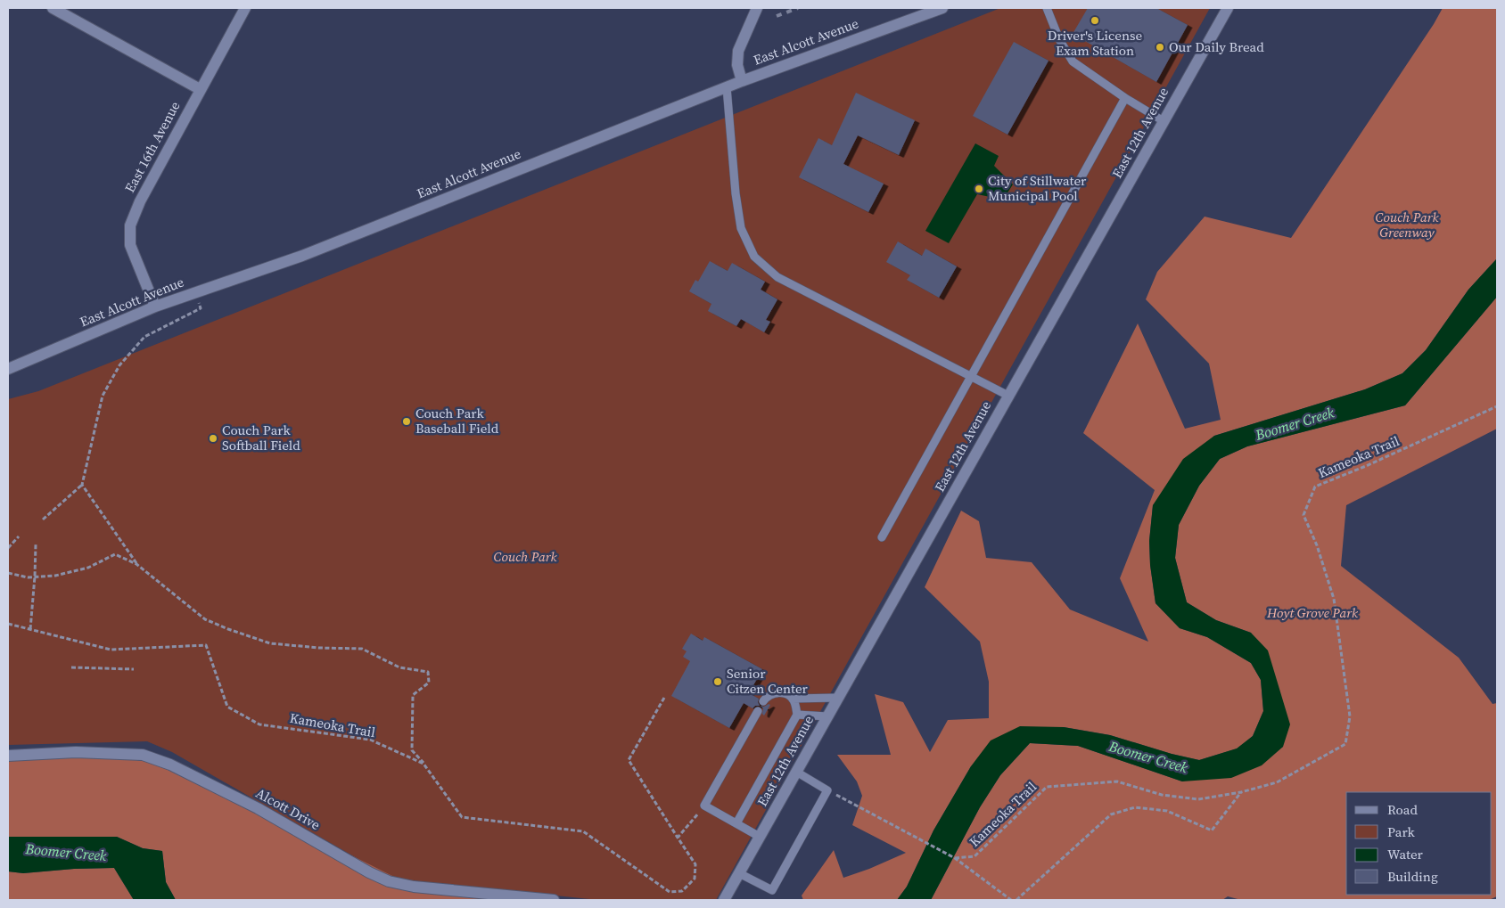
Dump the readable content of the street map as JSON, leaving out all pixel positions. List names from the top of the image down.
{
  "streets": {
    "street": [
      "East Alcott Avenue",
      "East 12th Avenue",
      "East 16th Avenue",
      "Alcott Drive"
    ],
    "path": ["Kameoka Trail"]
  },
  "crossings": [
    ["East Alcott Avenue", "East 16th Avenue"]
  ],
  "water": ["Boomer Creek"],
  "parks": ["Couch Park Greenway", "Couch Park", "Hoyt Grove Park"],
  "places": [
    "Driver's License Exam Station",
    "Our Daily Bread",
    "City of Stillwater Municipal Pool",
    "Couch Park Baseball Field",
    "Couch Park Softball Field",
    "Senior Citzen Center"
  ],
  "legend": [
    "Road",
    "Park",
    "Water",
    "Building"
  ]
}
